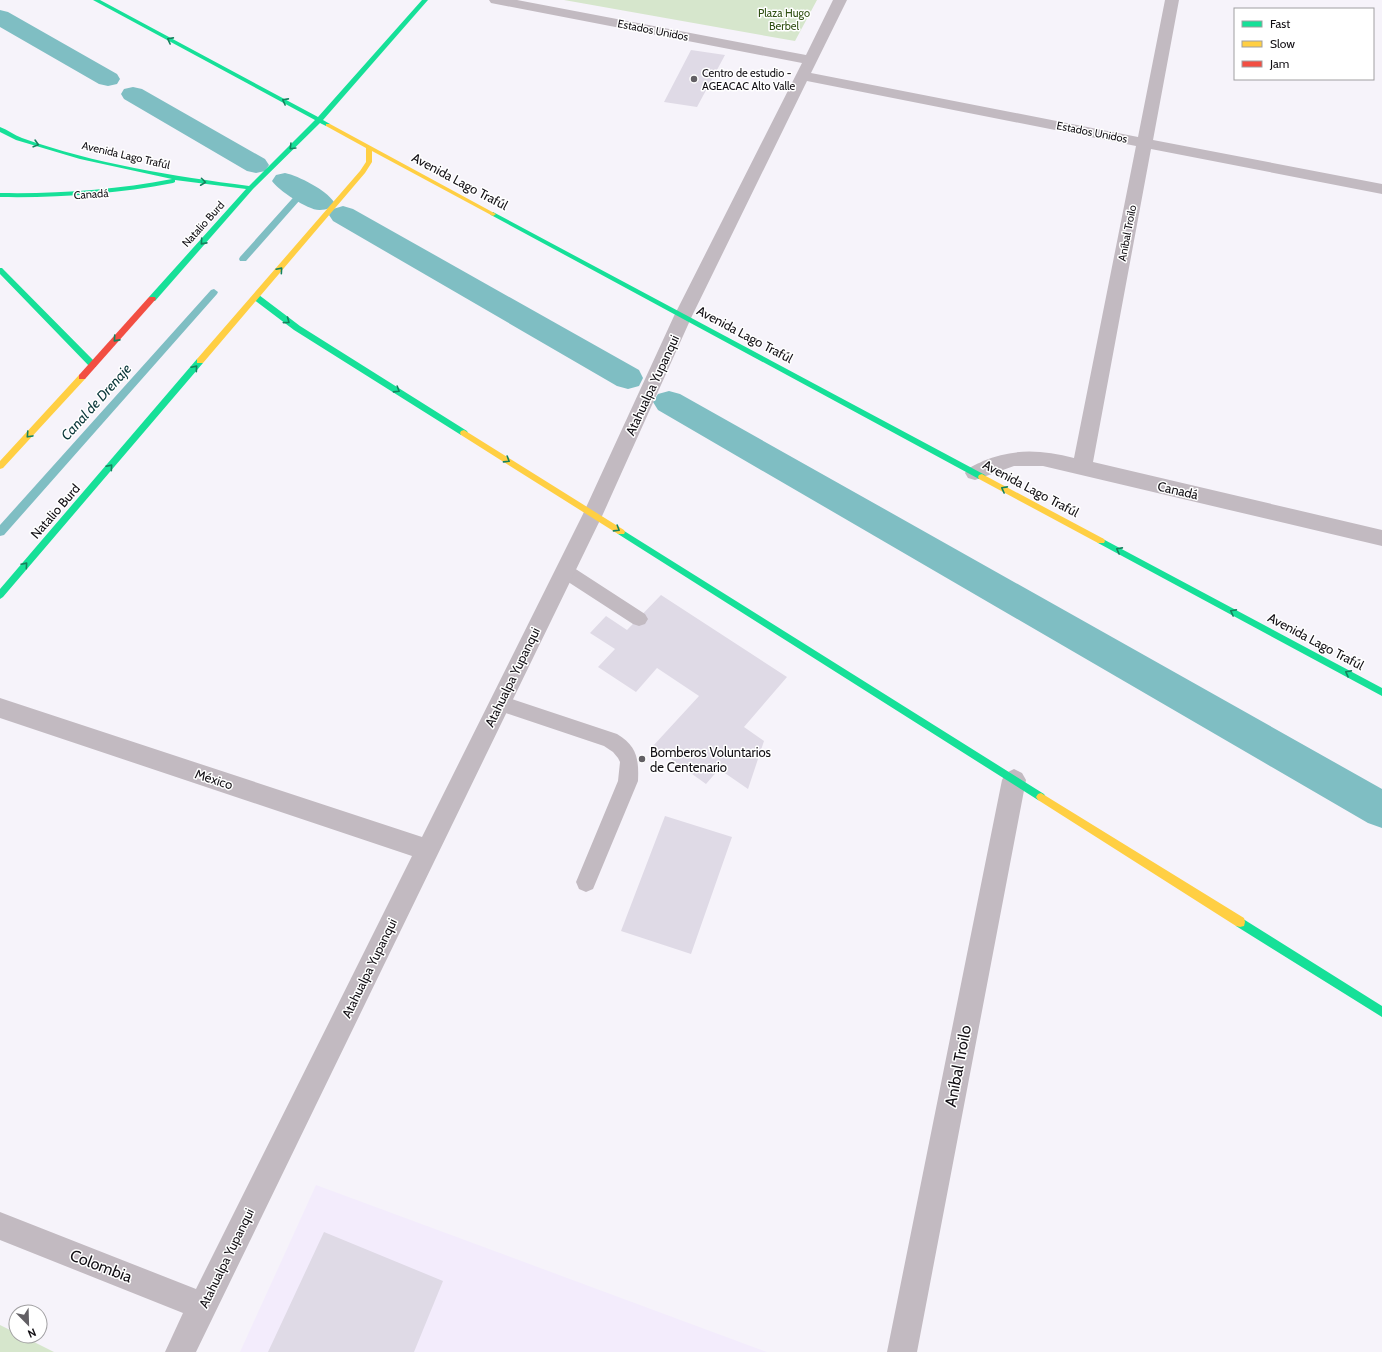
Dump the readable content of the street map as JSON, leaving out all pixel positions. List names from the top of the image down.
{
  "streets": {
    "main road": ["Avenida Lago Trafúl", "Canadá", "Natalio Burd"],
    "street": [
      "Estados Unidos",
      "Aníbal Troilo",
      "Atahualpa Yupanqui",
      "México",
      "Colombia"
    ]
  },
  "crossings": [
    ["Estados Unidos", "Aníbal Troilo"],
    ["Estados Unidos", "Atahualpa Yupanqui"],
    ["Avenida Lago Trafúl", "Canadá"],
    ["Avenida Lago Trafúl", "Natalio Burd"],
    ["Avenida Lago Trafúl", "Atahualpa Yupanqui"],
    ["Canadá", "Aníbal Troilo"],
    ["Atahualpa Yupanqui", "México"],
    ["Atahualpa Yupanqui", "Colombia"]
  ],
  "water": ["Canal de Drenaje"],
  "parks": ["Plaza Hugo Berbel"],
  "places": ["Centro de estudio - AGEACAC Alto Valle", "Bomberos Voluntarios de Centenario"],
  "legend": ["Fast", "Slow", "Jam"],
  "north": "bottom right"
}
